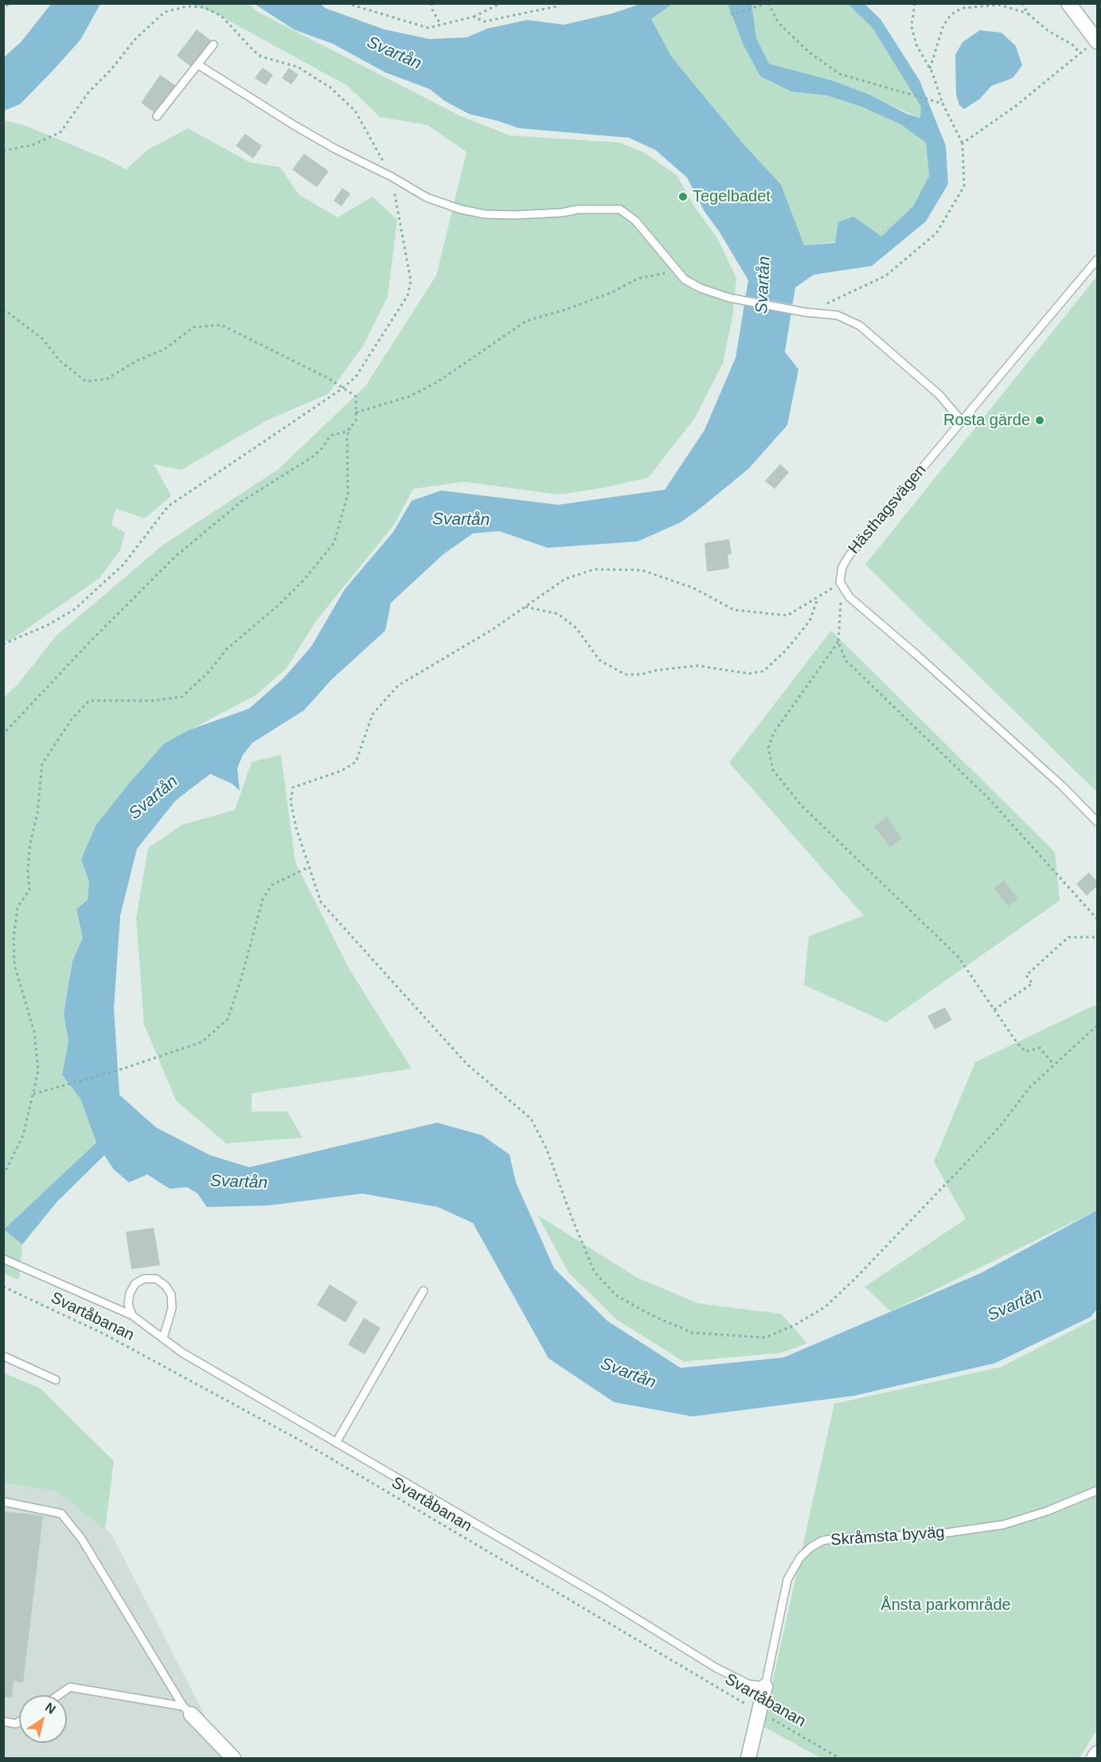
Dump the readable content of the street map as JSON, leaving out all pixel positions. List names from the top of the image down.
{
  "streets": {
    "street": ["Skråmsta byväg"],
    "lane": ["Hästhagsvägen"],
    "path": ["Svartåbanan"]
  },
  "crossings": [
    ["Svartåbanan", "Skråmsta byväg"]
  ],
  "water": ["Svartån"],
  "parks": ["Ånsta parkområde"],
  "places": ["Tegelbadet", "Rosta gärde"],
  "north": "top right"
}
